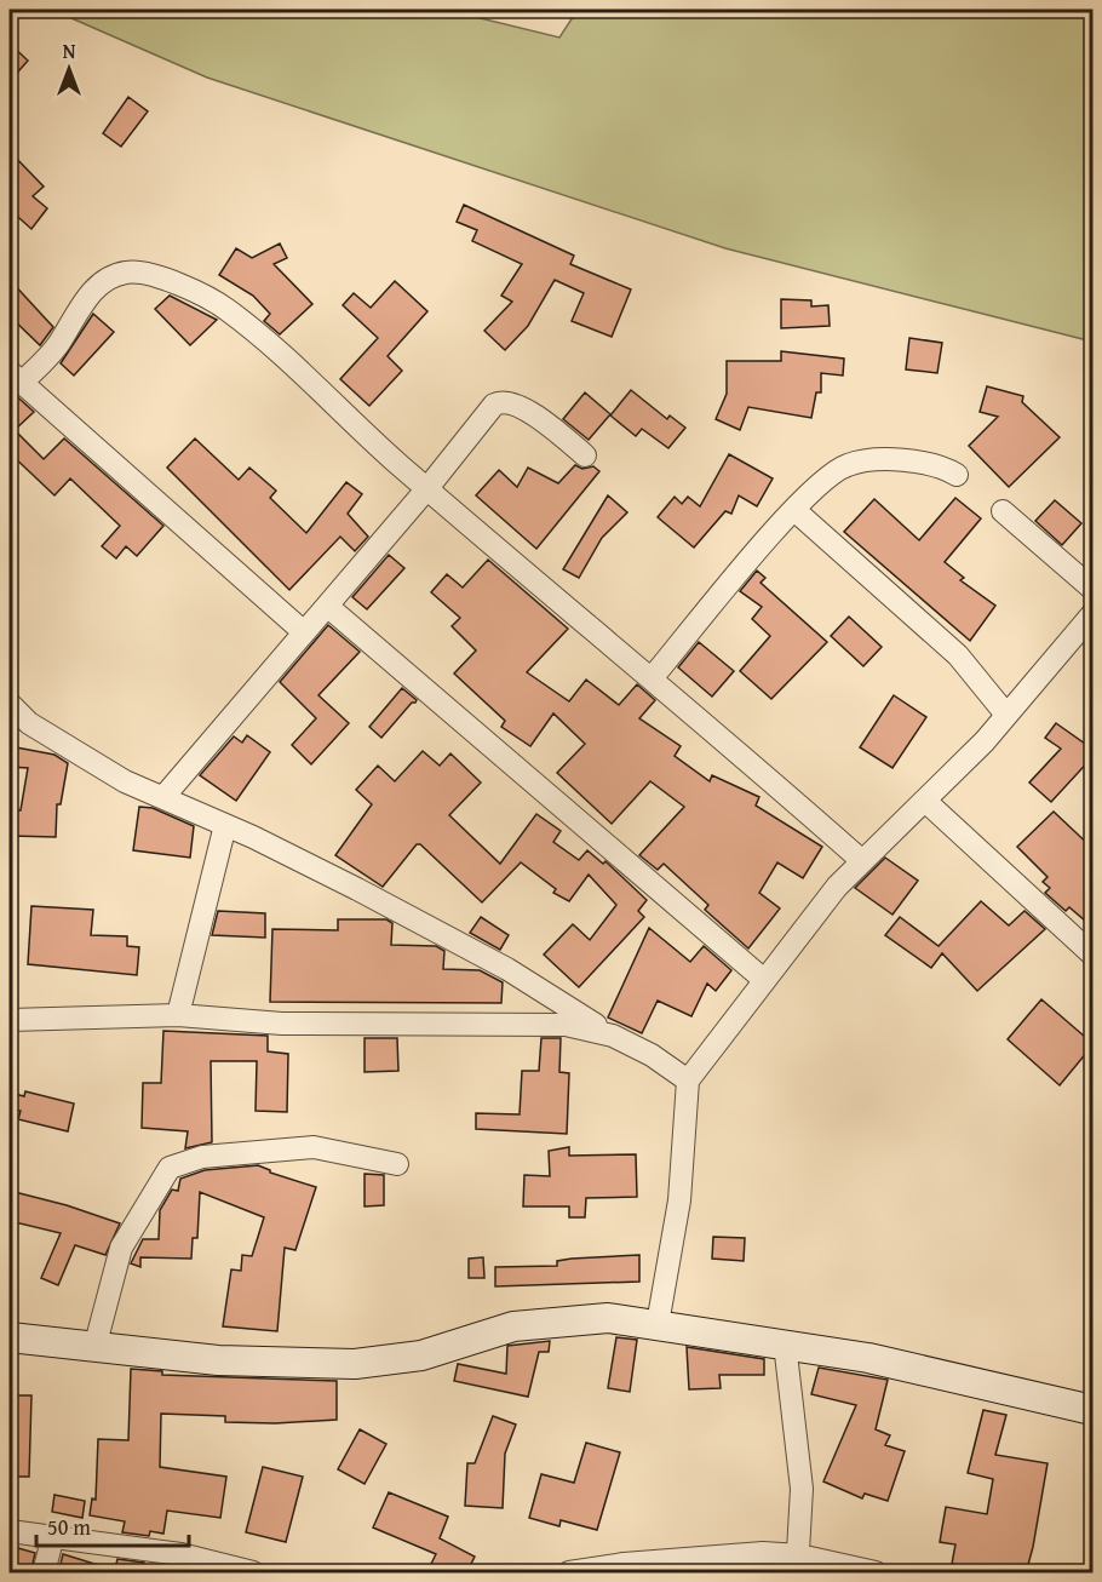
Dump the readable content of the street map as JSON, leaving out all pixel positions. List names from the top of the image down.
{
  "scale_bar": "50 m",
  "north": "top"
}
